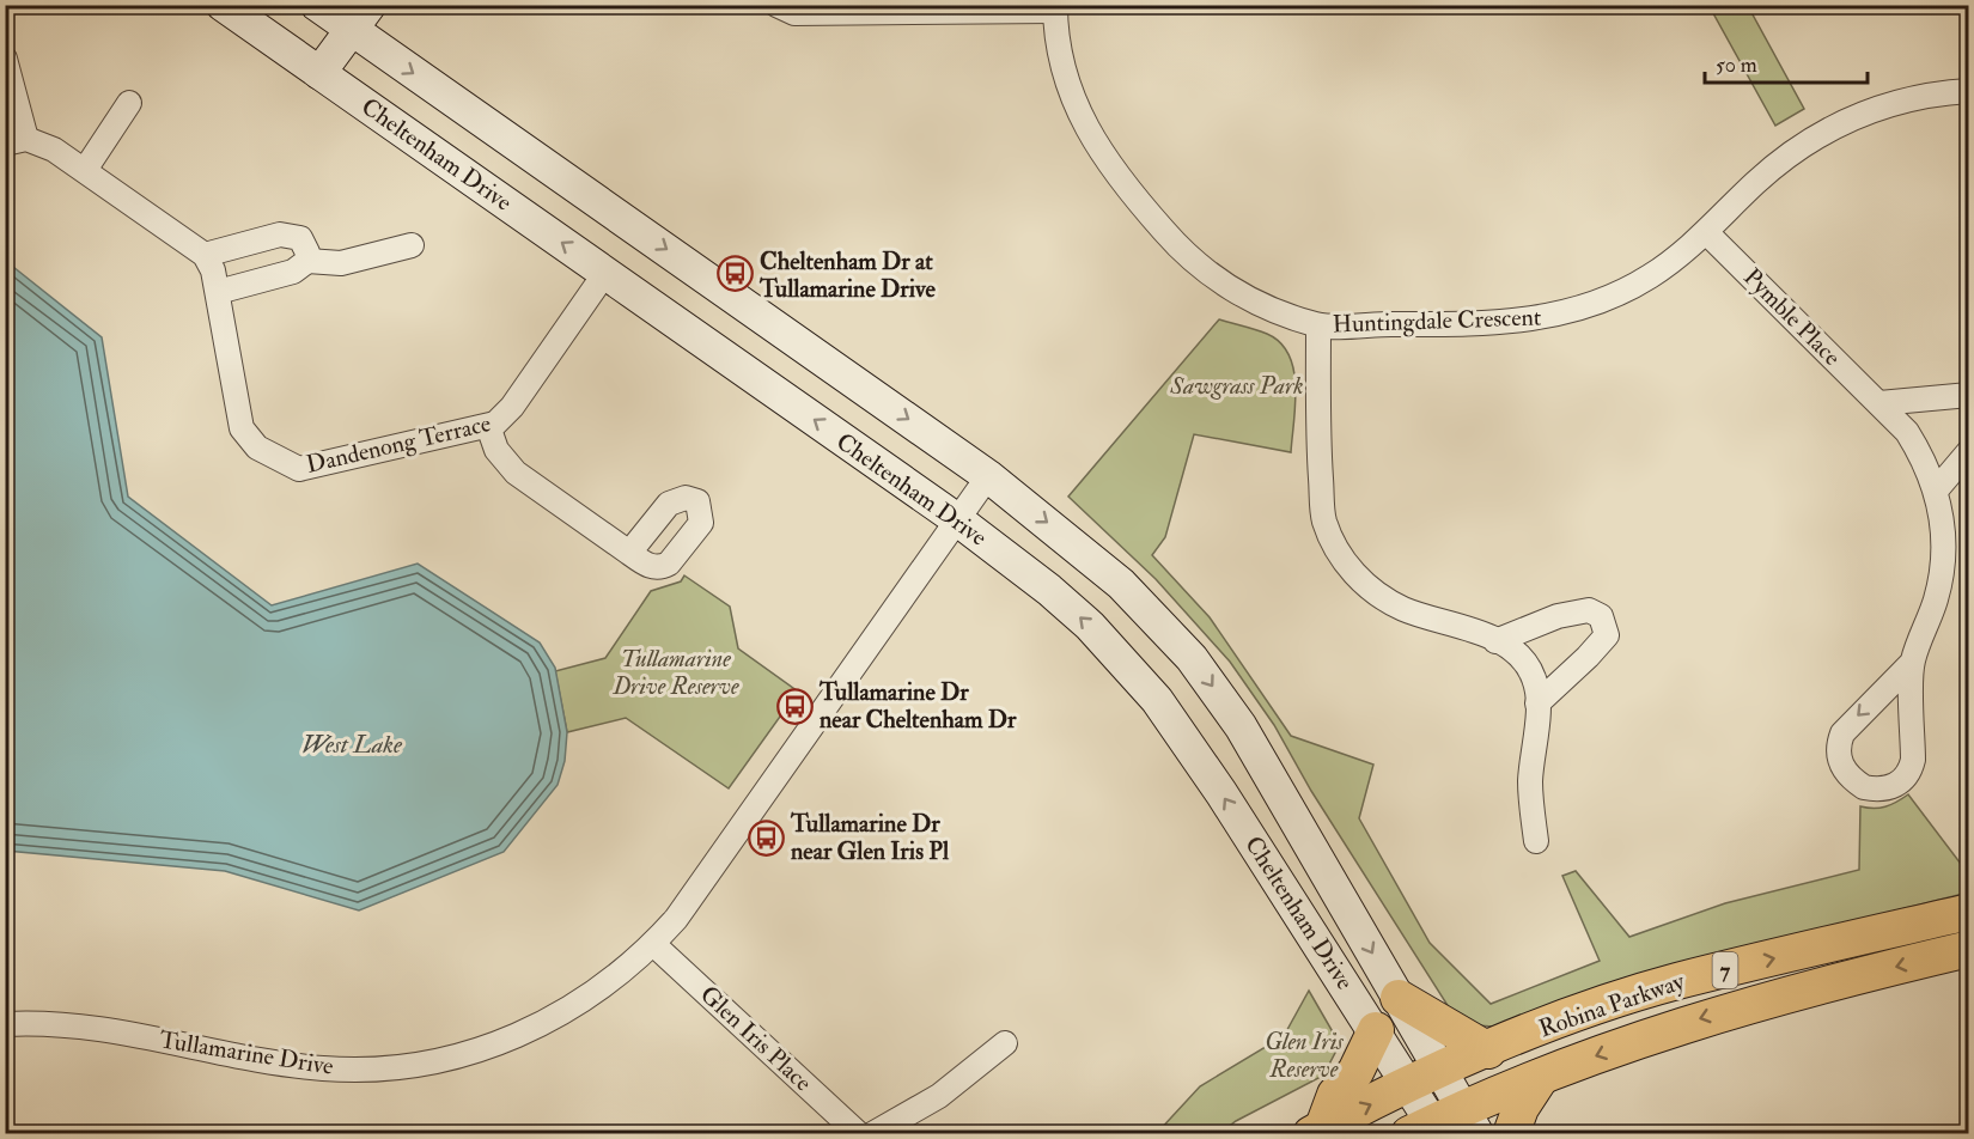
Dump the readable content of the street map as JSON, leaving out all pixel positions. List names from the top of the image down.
{
  "streets": {
    "main road": ["Cheltenham Drive", "7", "Robina Parkway"],
    "street": [
      "Pymble Place",
      "Huntingdale Crescent",
      "Dandenong Terrace",
      "Glen Iris Place",
      "Tullamarine Drive"
    ]
  },
  "crossings": [
    ["Cheltenham Drive", "Dandenong Terrace"],
    ["Cheltenham Drive", "Robina Parkway"],
    ["Cheltenham Drive", "Tullamarine Drive"],
    ["Pymble Place", "Huntingdale Crescent"],
    ["Glen Iris Place", "Tullamarine Drive"]
  ],
  "water": ["West Lake"],
  "parks": ["Sawgrass Park", "Tullamarine Drive Reserve", "Glen Iris Reserve"],
  "places": {
    "bus stop": ["Cheltenham Dr at Tullamarine Drive", "Tullamarine Dr near Cheltenham Dr", "Tullamarine Dr near Glen Iris Pl"]
  },
  "scale_bar": "50 m"
}
